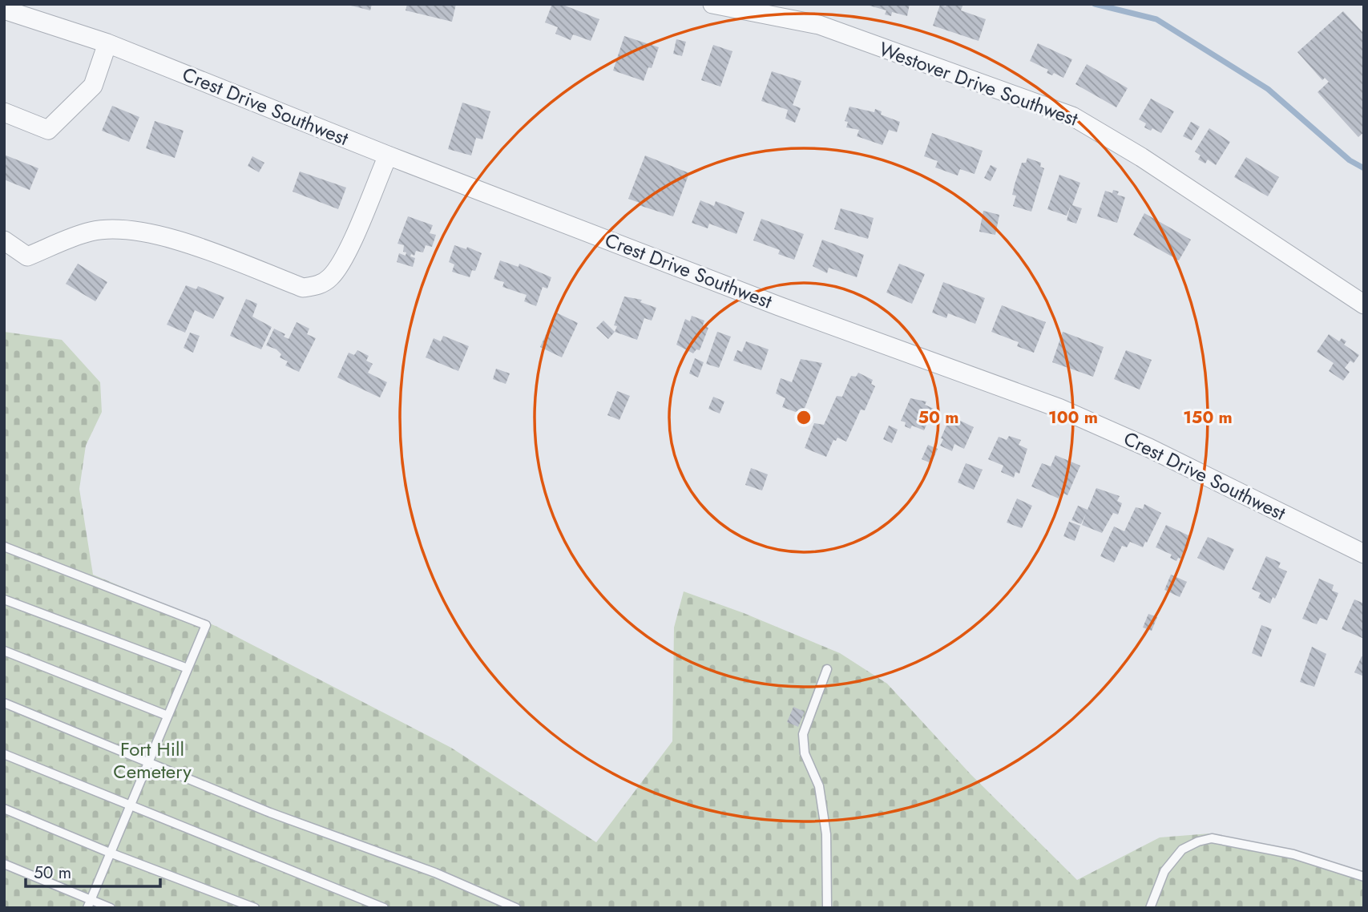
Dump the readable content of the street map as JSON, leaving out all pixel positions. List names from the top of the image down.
{
  "streets": {
    "street": ["Westover Drive Southwest", "Crest Drive Southwest"]
  },
  "parks": ["Fort Hill Cemetery"],
  "scale_bar": "50 m",
  "rings": ["50 m", "100 m", "150 m"]
}
